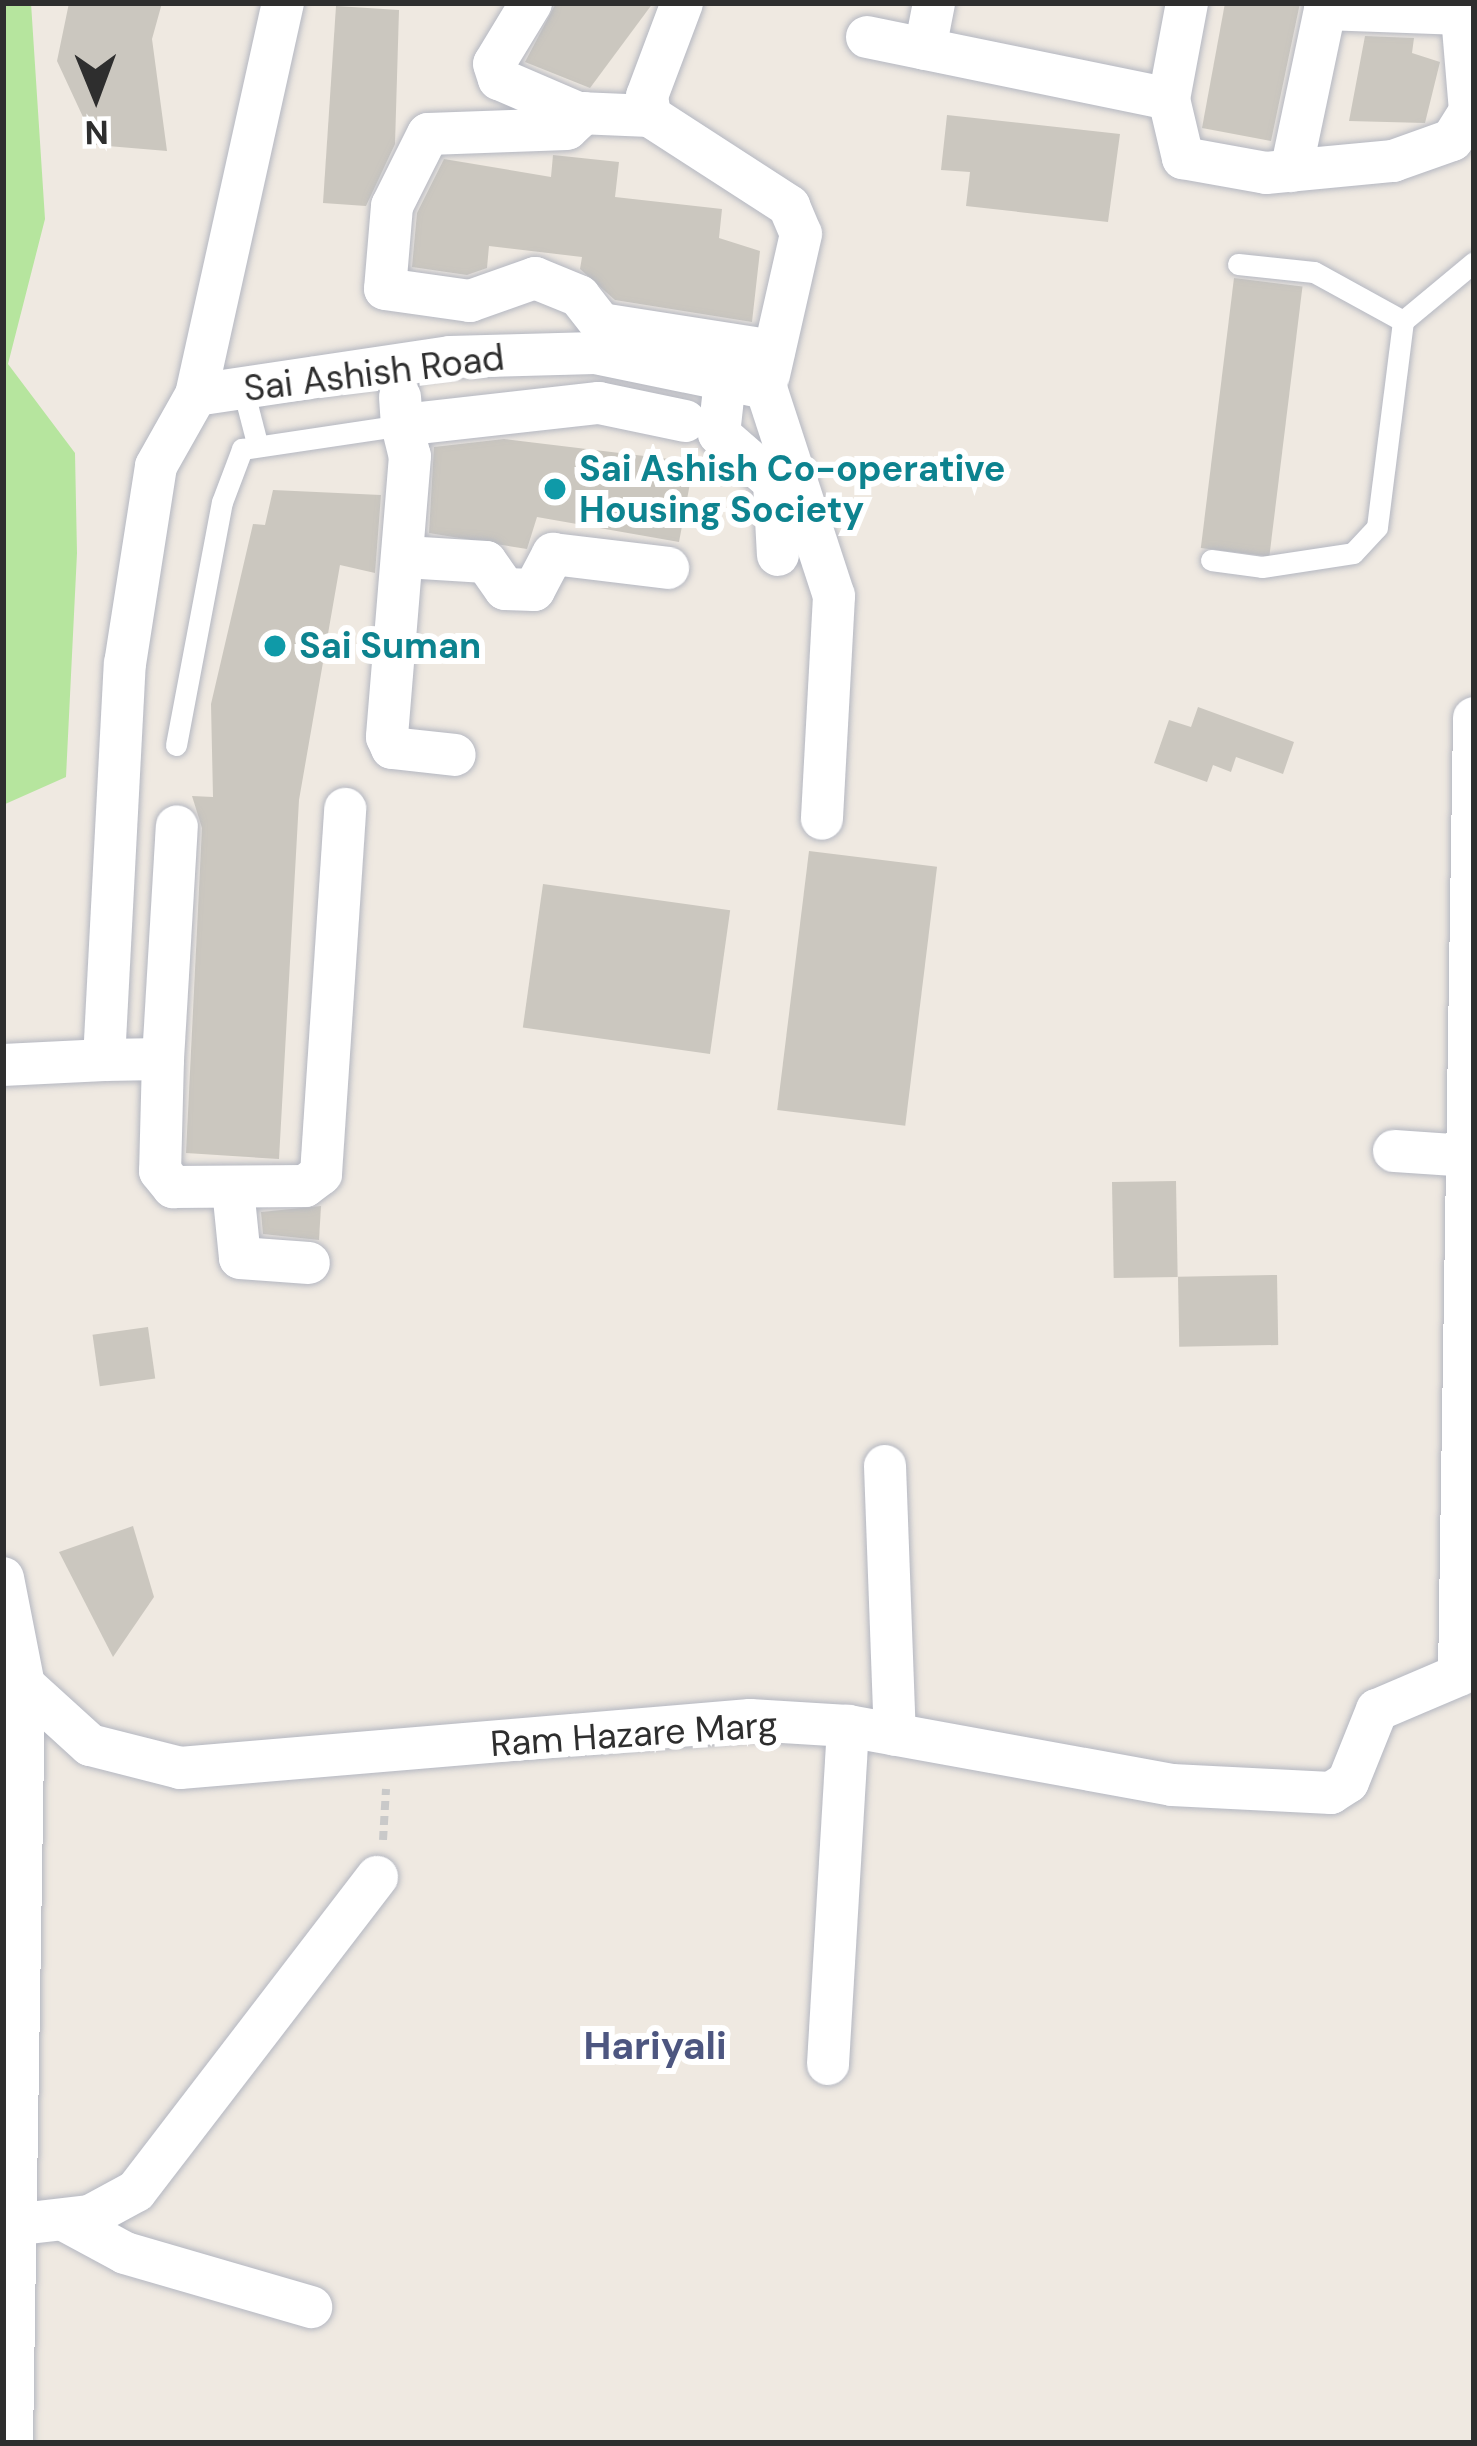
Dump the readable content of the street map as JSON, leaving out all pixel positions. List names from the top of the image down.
{
  "streets": {
    "street": ["Sai Ashish Road", "Ram Hazare Marg"]
  },
  "districts": ["Hariyali"],
  "places": ["Sai Ashish Co-operative Housing Society", "Sai Suman"],
  "north": "bottom"
}
